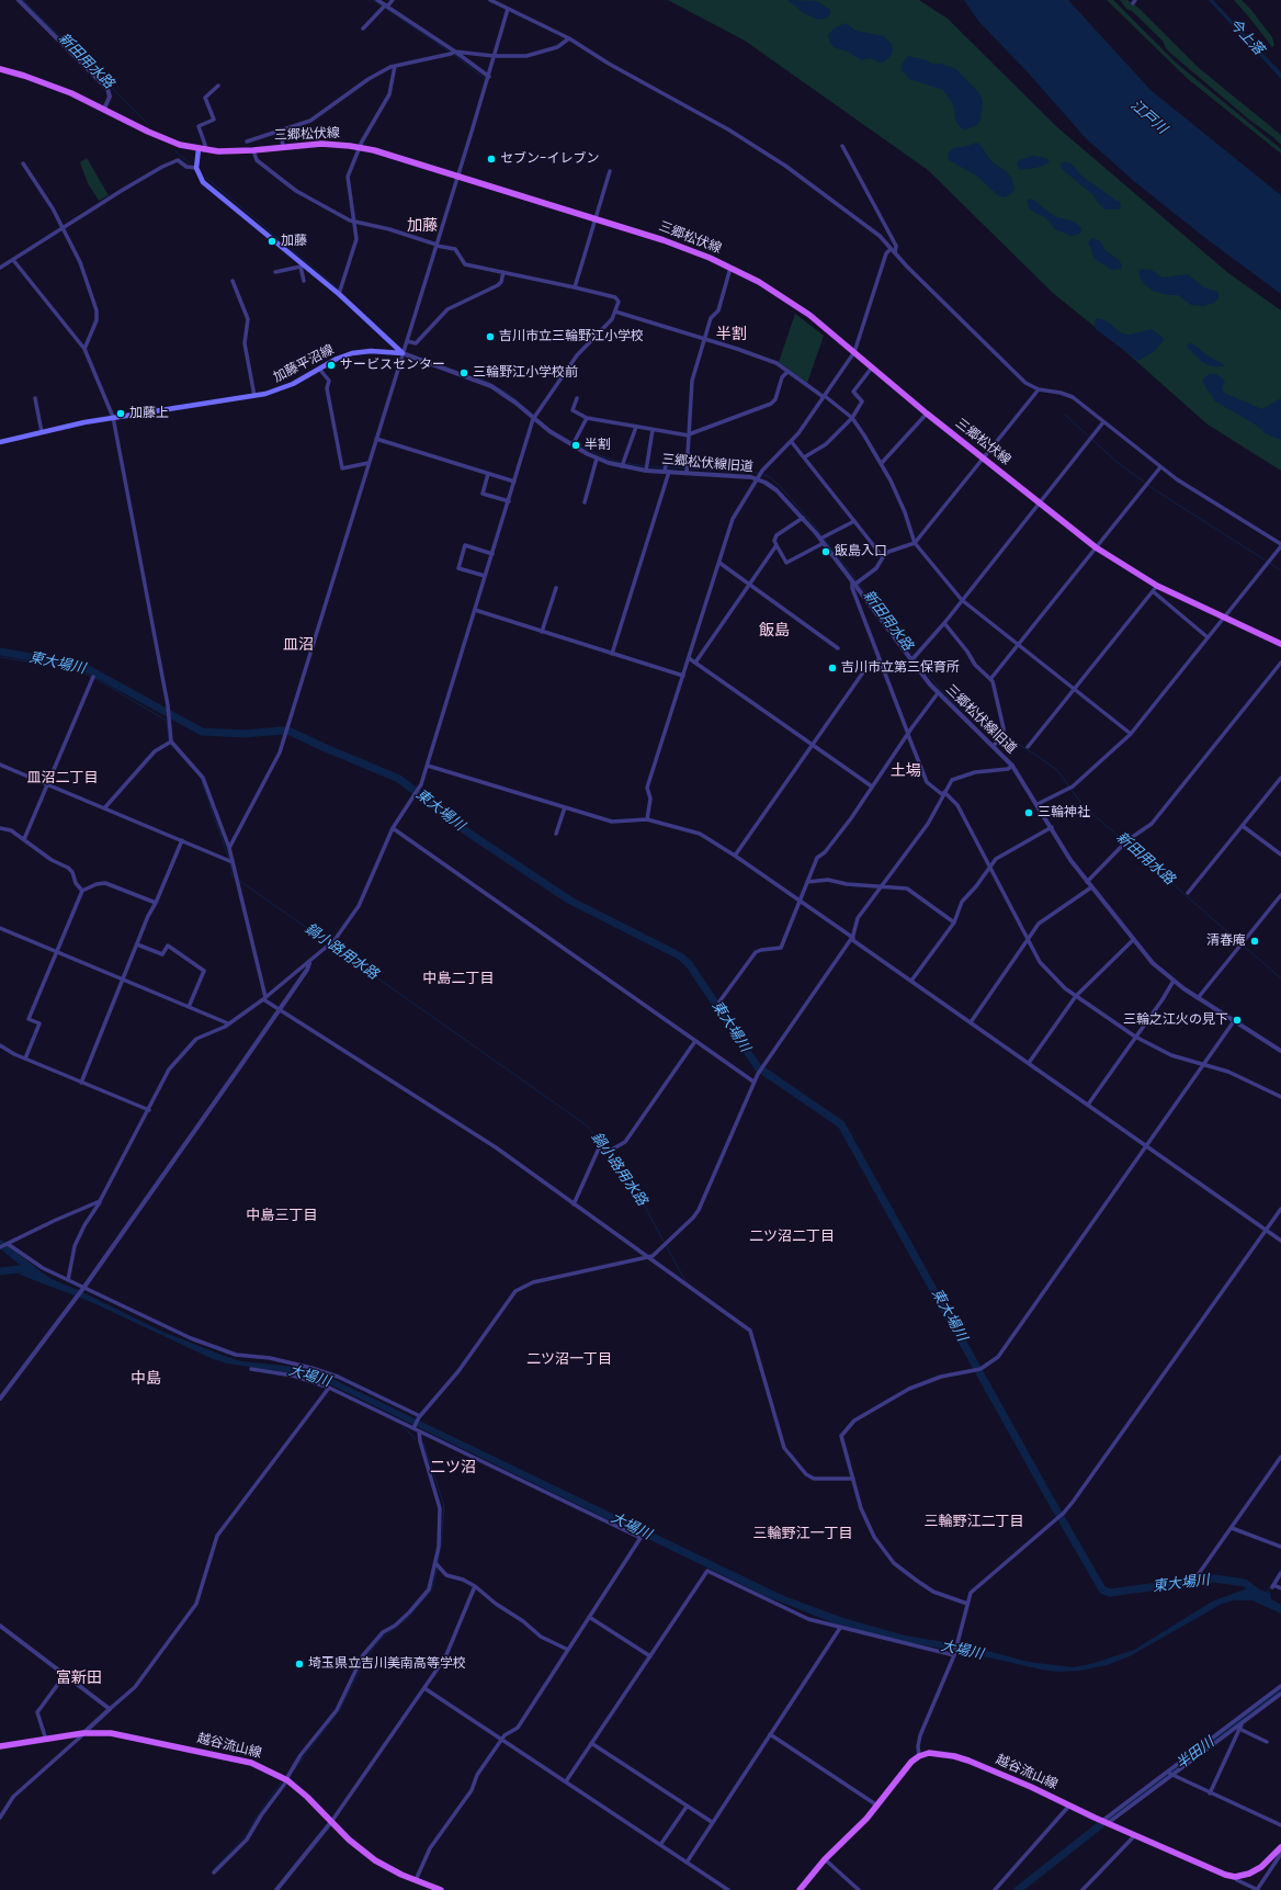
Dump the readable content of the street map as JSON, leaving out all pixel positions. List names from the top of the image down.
{
  "streets": {
    "main road": ["三郷松伏線", "加藤平沼線", "越谷流山線"],
    "street": ["三郷松伏線旧道"]
  },
  "crossings": [
    ["加藤平沼線", "三郷松伏線旧道"]
  ],
  "districts": [
    "加藤",
    "半割",
    "飯島",
    "皿沼",
    "土場",
    "皿沼二丁目",
    "中島二丁目",
    "中島三丁目",
    "二ツ沼二丁目",
    "二ツ沼一丁目",
    "中島",
    "二ツ沼",
    "三輪野江二丁目",
    "三輪野江一丁目",
    "富新田"
  ],
  "water": [
    "今上落",
    "新田用水路",
    "江戸川",
    "東大場川",
    "鍋小路用水路",
    "大場川",
    "半田川"
  ],
  "places": [
    "セブン-イレブン",
    "加藤",
    "吉川市立三輪野江小学校",
    "サービスセンター",
    "三輪野江小学校前",
    "加藤上",
    "半割",
    "飯島入口",
    "吉川市立第三保育所",
    "三輪神社",
    "清春庵",
    "三輪之江火の見下",
    "埼玉県立吉川美南高等学校"
  ]
}
